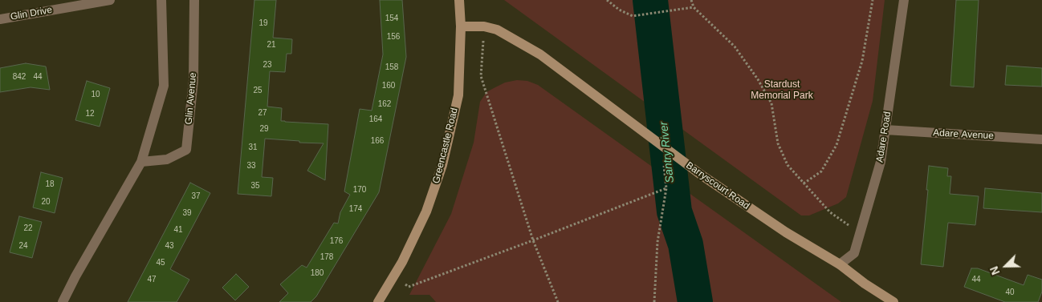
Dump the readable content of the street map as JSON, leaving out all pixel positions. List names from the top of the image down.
{
  "streets": {
    "street": [
      "Glin Drive",
      "Glin Avenue",
      "Adare Avenue",
      "Adare Road",
      "Greencastle Road",
      "Barryscourt Road"
    ]
  },
  "crossings": [
    ["Adare Avenue", "Adare Road"],
    ["Adare Road", "Barryscourt Road"],
    ["Greencastle Road", "Barryscourt Road"]
  ],
  "water": ["Santry River"],
  "parks": ["Stardust Memorial Park"],
  "house_numbers": [
    "154",
    "19",
    "156",
    "21",
    "23",
    "158",
    "842",
    "44",
    "160",
    "25",
    "10",
    "162",
    "27",
    "12",
    "164",
    "29",
    "166",
    "31",
    "33",
    "18",
    "35",
    "170",
    "37",
    "20",
    "174",
    "39",
    "22",
    "41",
    "176",
    "24",
    "43",
    "178",
    "45",
    "180",
    "47",
    "44",
    "40"
  ],
  "north": "bottom left"
}
